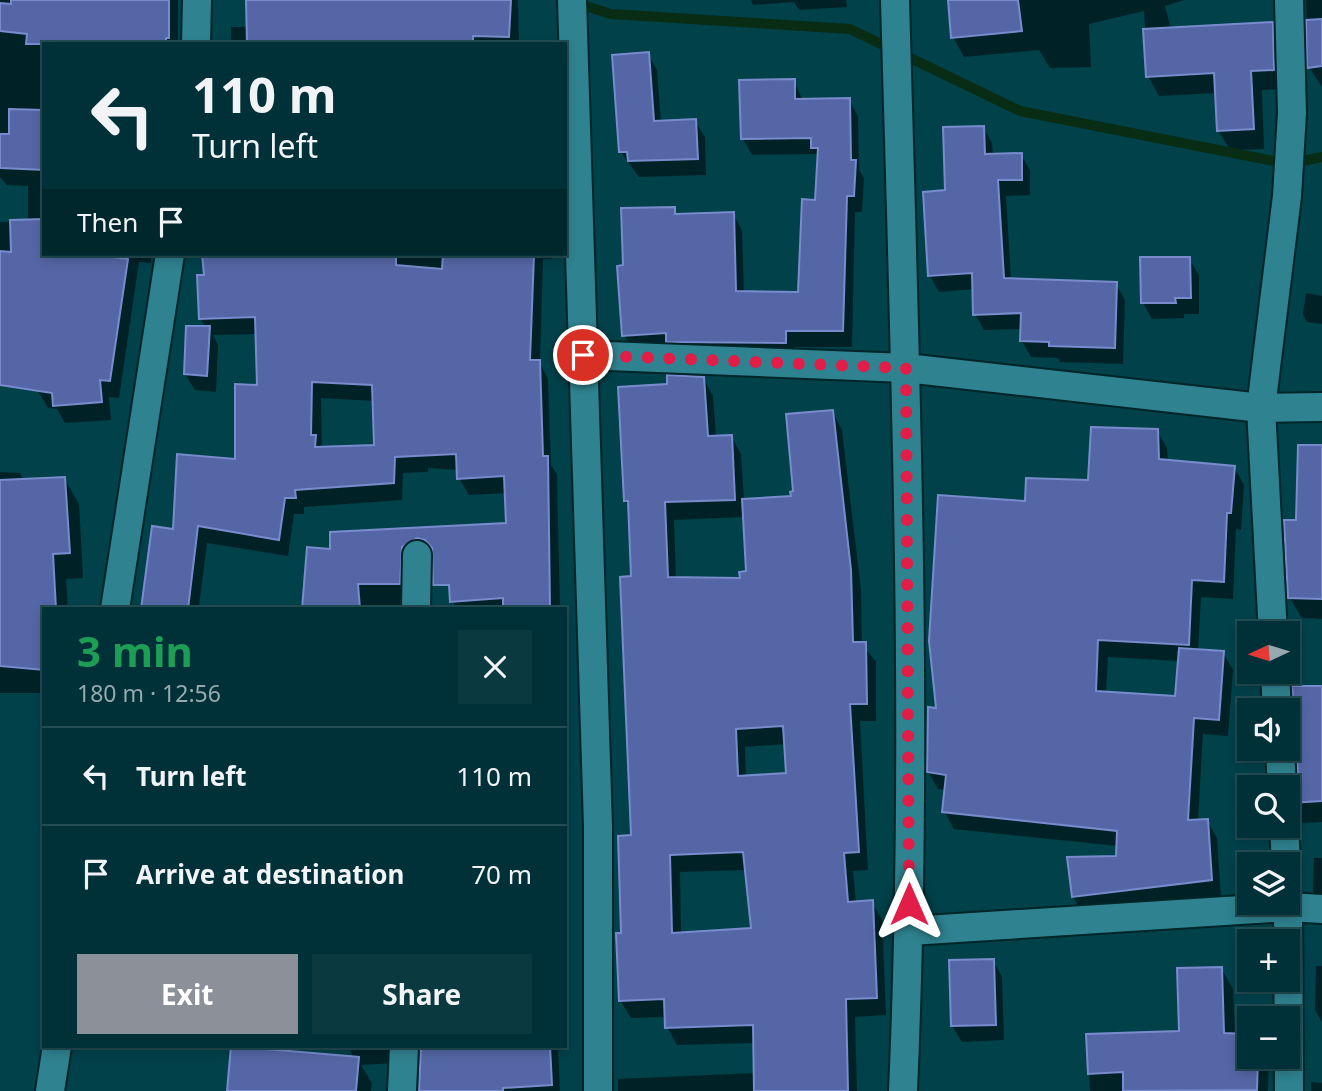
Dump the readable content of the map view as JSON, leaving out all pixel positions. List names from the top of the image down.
{
  "north": "left",
  "page": {
    "turn": ["110 m", "Turn left"],
    "then": "Then",
    "heading": ["3 min", "180 m · 12:56"],
    "map_buttons": ["+", "−"],
    "list": [
      {
        "name": "Turn left",
        "value": "110 m"
      },
      {
        "name": "Arrive at destination",
        "value": "70 m"
      }
    ],
    "buttons": ["Exit", "Share"]
  }
}
